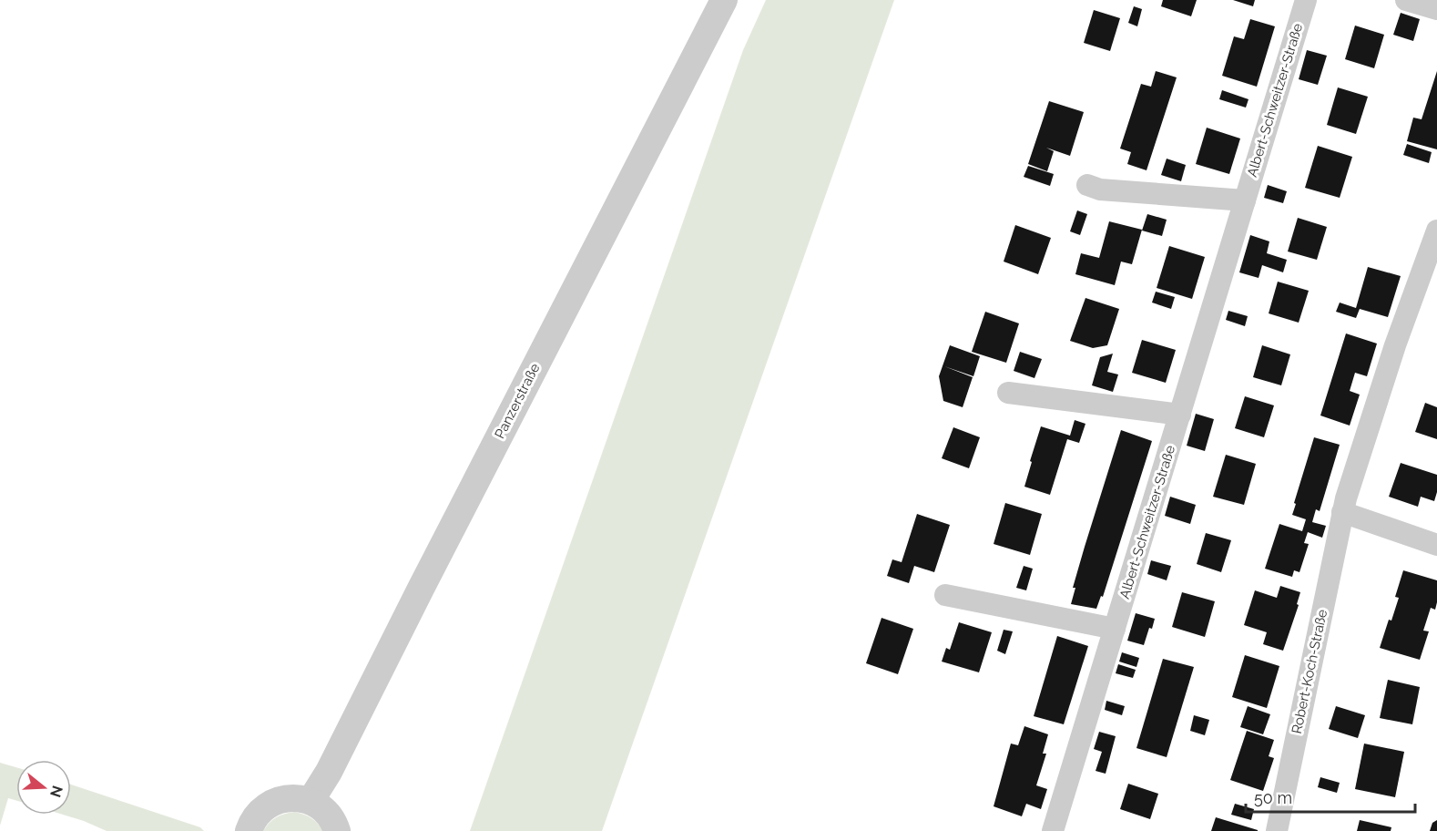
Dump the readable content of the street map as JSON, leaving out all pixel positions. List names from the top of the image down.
{
  "streets": {
    "street": ["Albert-Schweitzer-Straße", "Panzerstraße", "Robert-Koch-Straße"]
  },
  "scale_bar": "50 m",
  "north": "right"
}
